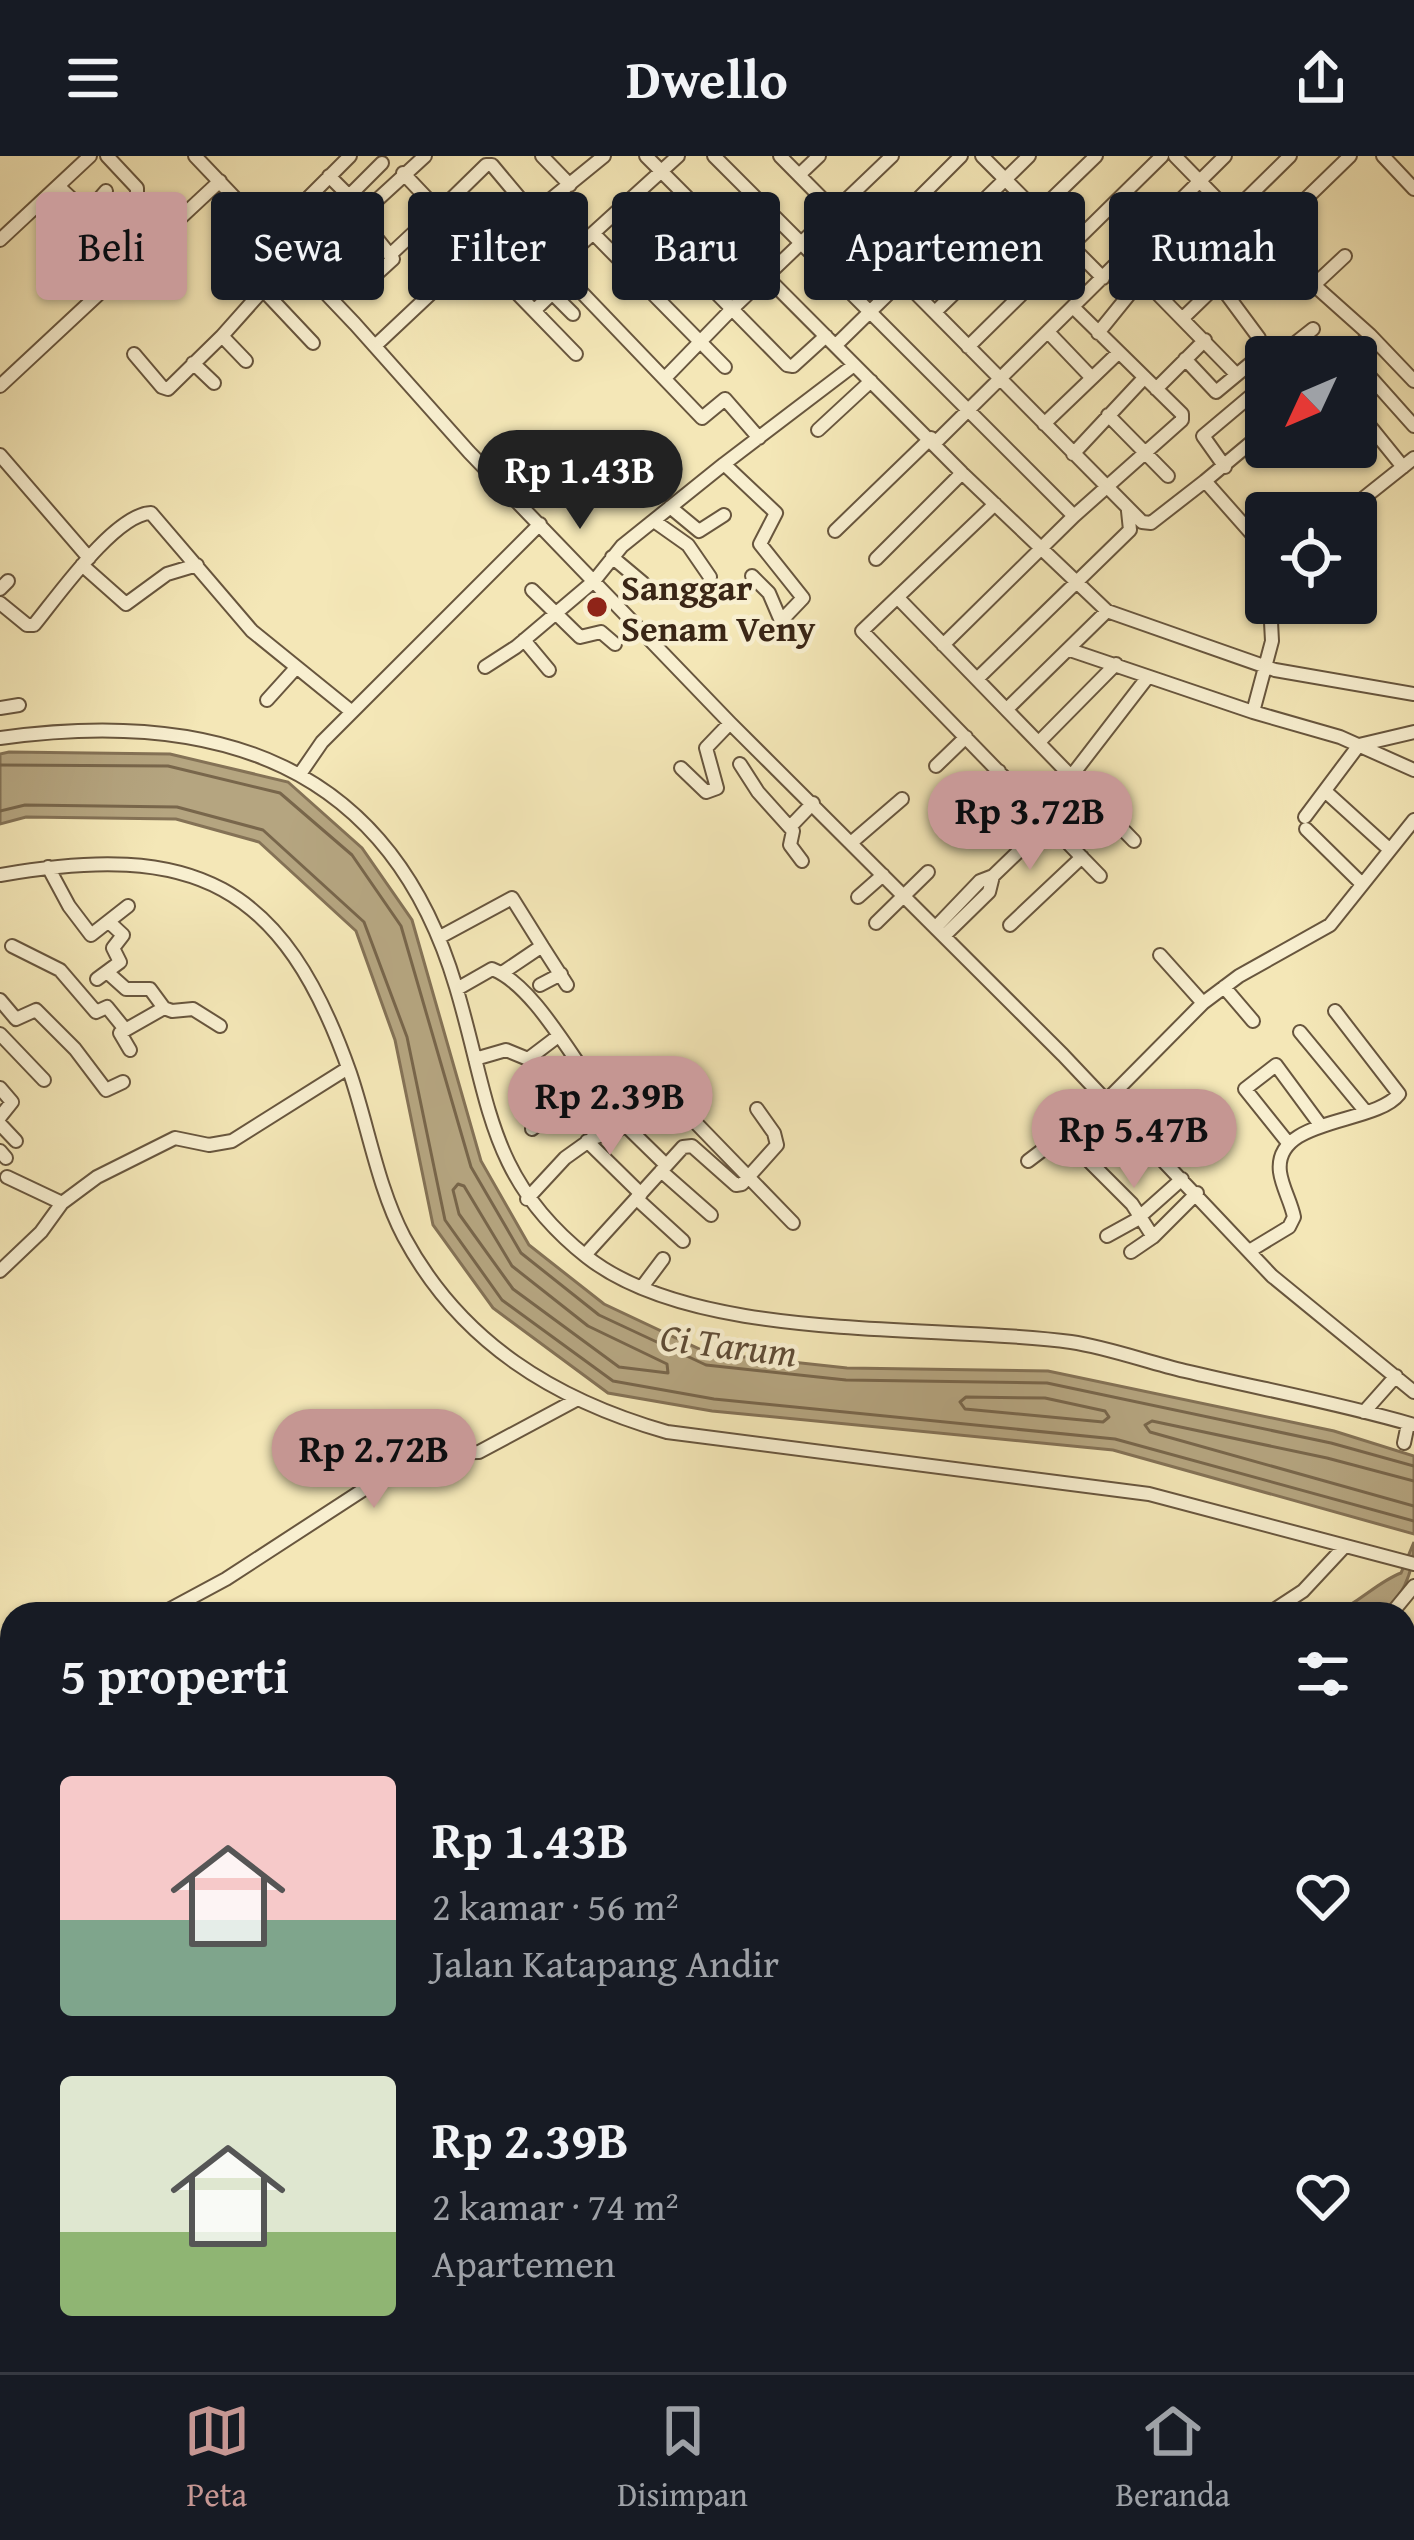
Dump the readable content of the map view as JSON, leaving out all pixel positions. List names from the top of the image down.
{
  "water": ["Ci Tarum"],
  "places": ["Sanggar Senam Veny"],
  "north": "bottom left",
  "page": {
    "header": "Dwello",
    "chip": [
      "Beli",
      "Sewa",
      "Filter",
      "Baru",
      "Apartemen",
      "Rumah"
    ],
    "price": [
      "Rp 1.43B",
      "Rp 3.72B",
      "Rp 2.39B",
      "Rp 5.47B",
      "Rp 2.72B"
    ],
    "heading": "5 properti",
    "list": [
      {
        "name": "Rp 1.43B",
        "note": "2 kamar · 56 m² · Jalan Katapang Andir"
      },
      {
        "name": "Rp 2.39B",
        "note": "2 kamar · 74 m² · Apartemen"
      }
    ],
    "tabs": ["Peta", "Disimpan", "Beranda"]
  }
}
